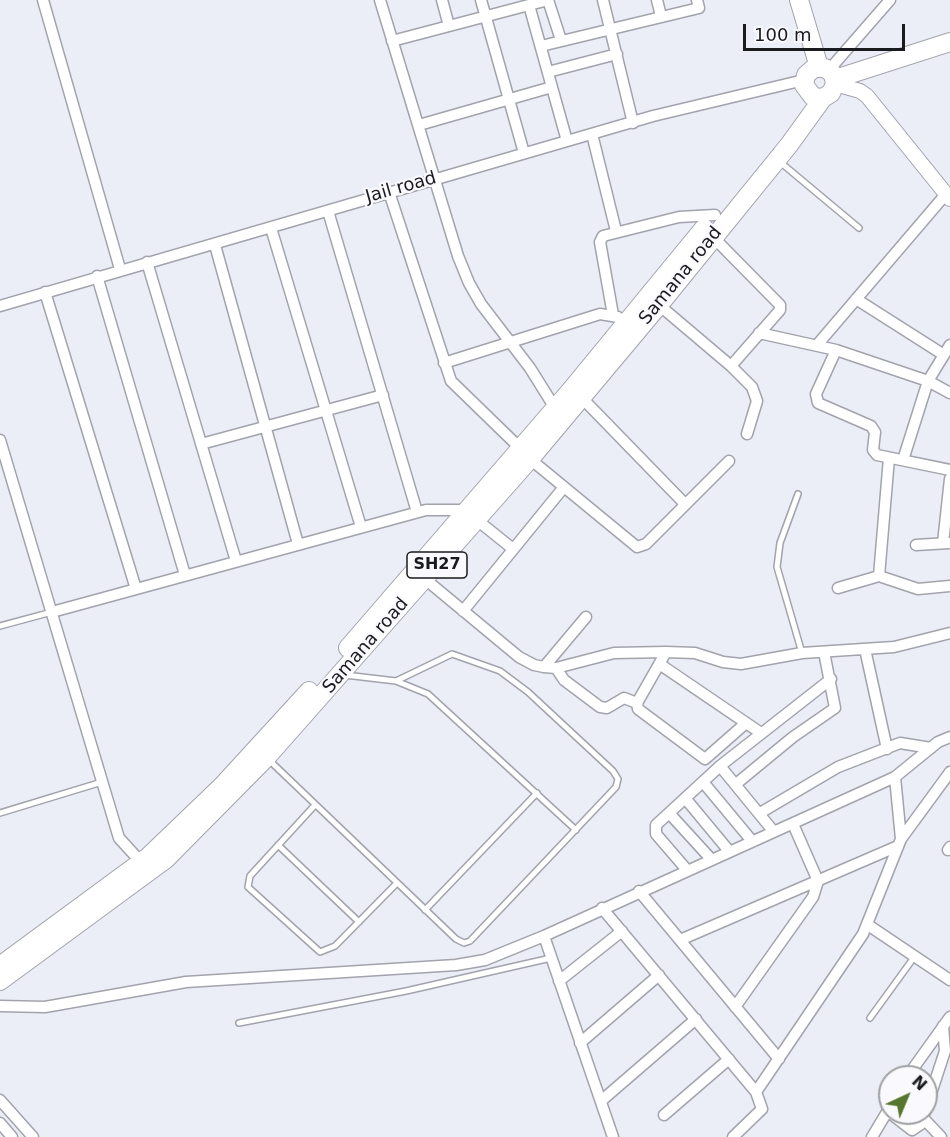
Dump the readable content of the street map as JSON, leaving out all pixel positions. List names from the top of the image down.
{
  "streets": {
    "main road": ["Samana road", "SH27"],
    "street": ["Jail road"]
  },
  "crossings": [
    ["Jail road", "Samana road"],
    ["Jail road", "SH27"],
    ["Samana road", "SH27"]
  ],
  "scale_bar": "100 m",
  "north": "top right"
}
